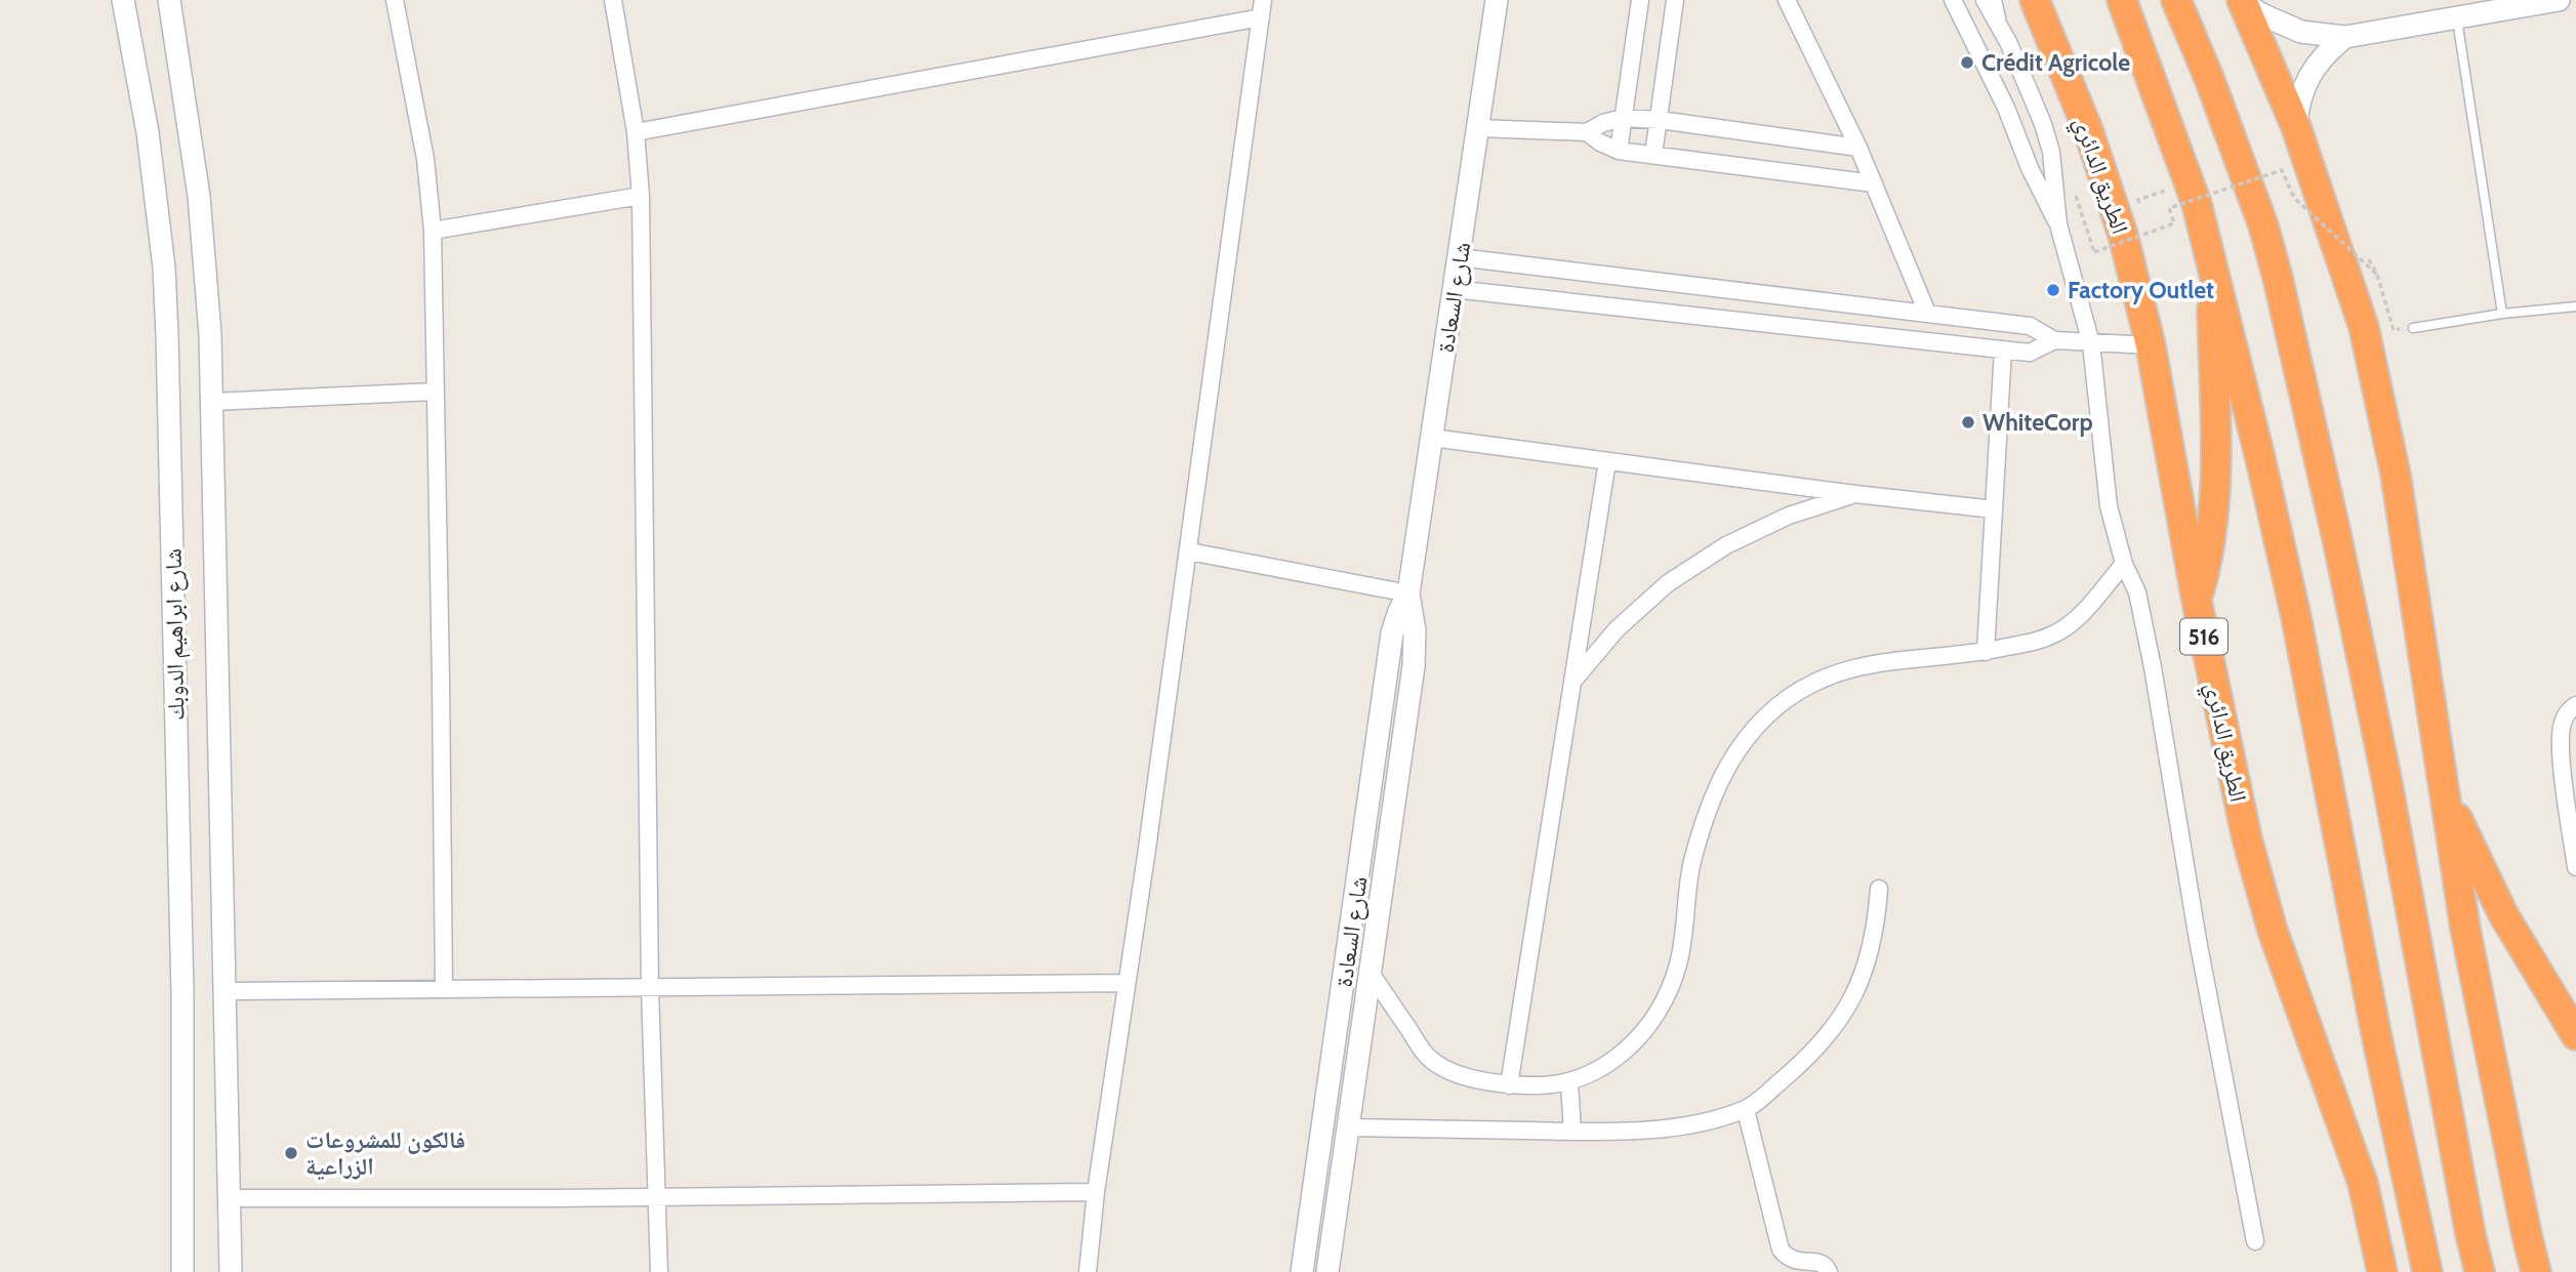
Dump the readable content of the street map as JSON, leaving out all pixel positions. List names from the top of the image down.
{
  "streets": {
    "highway": ["الطريق الدائري", "516"],
    "street": ["شارع السعادة", "شارع ابراهيم الدوبك"]
  },
  "crossings": [
    ["الطريق الدائري", "516"]
  ],
  "places": [
    "Crédit Agricole",
    "Factory Outlet",
    "WhiteCorp",
    "فالكون للمشروعات الزراعية"
  ]
}
